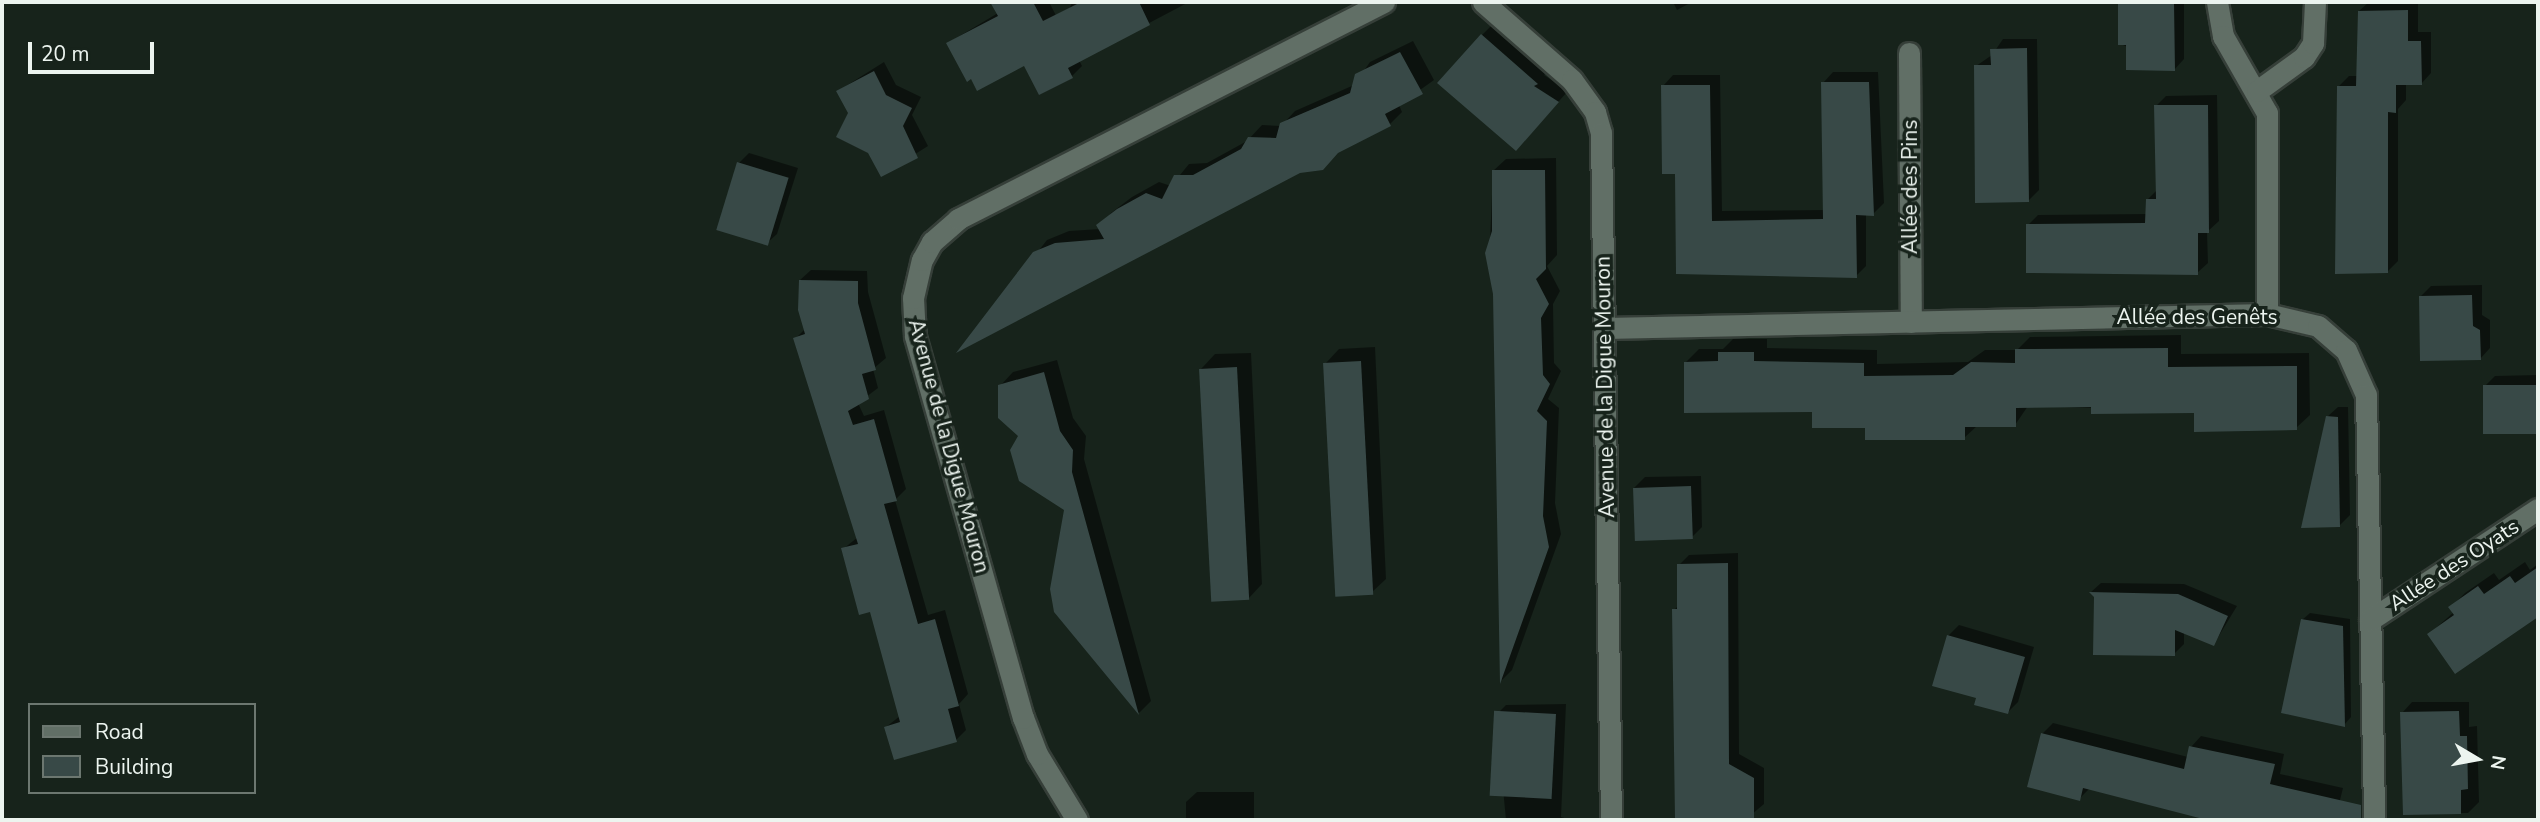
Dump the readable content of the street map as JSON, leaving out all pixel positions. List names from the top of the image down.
{
  "streets": {
    "street": [
      "Allée des Pins",
      "Allée des Genêts",
      "Avenue de la Digue Mouron",
      "Allée des Oyats"
    ]
  },
  "crossings": [
    ["Allée des Pins", "Allée des Genêts"],
    ["Allée des Genêts", "Avenue de la Digue Mouron"],
    ["Allée des Genêts", "Allée des Oyats"]
  ],
  "legend": ["Road", "Building"],
  "scale_bar": "20 m",
  "north": "right"
}
